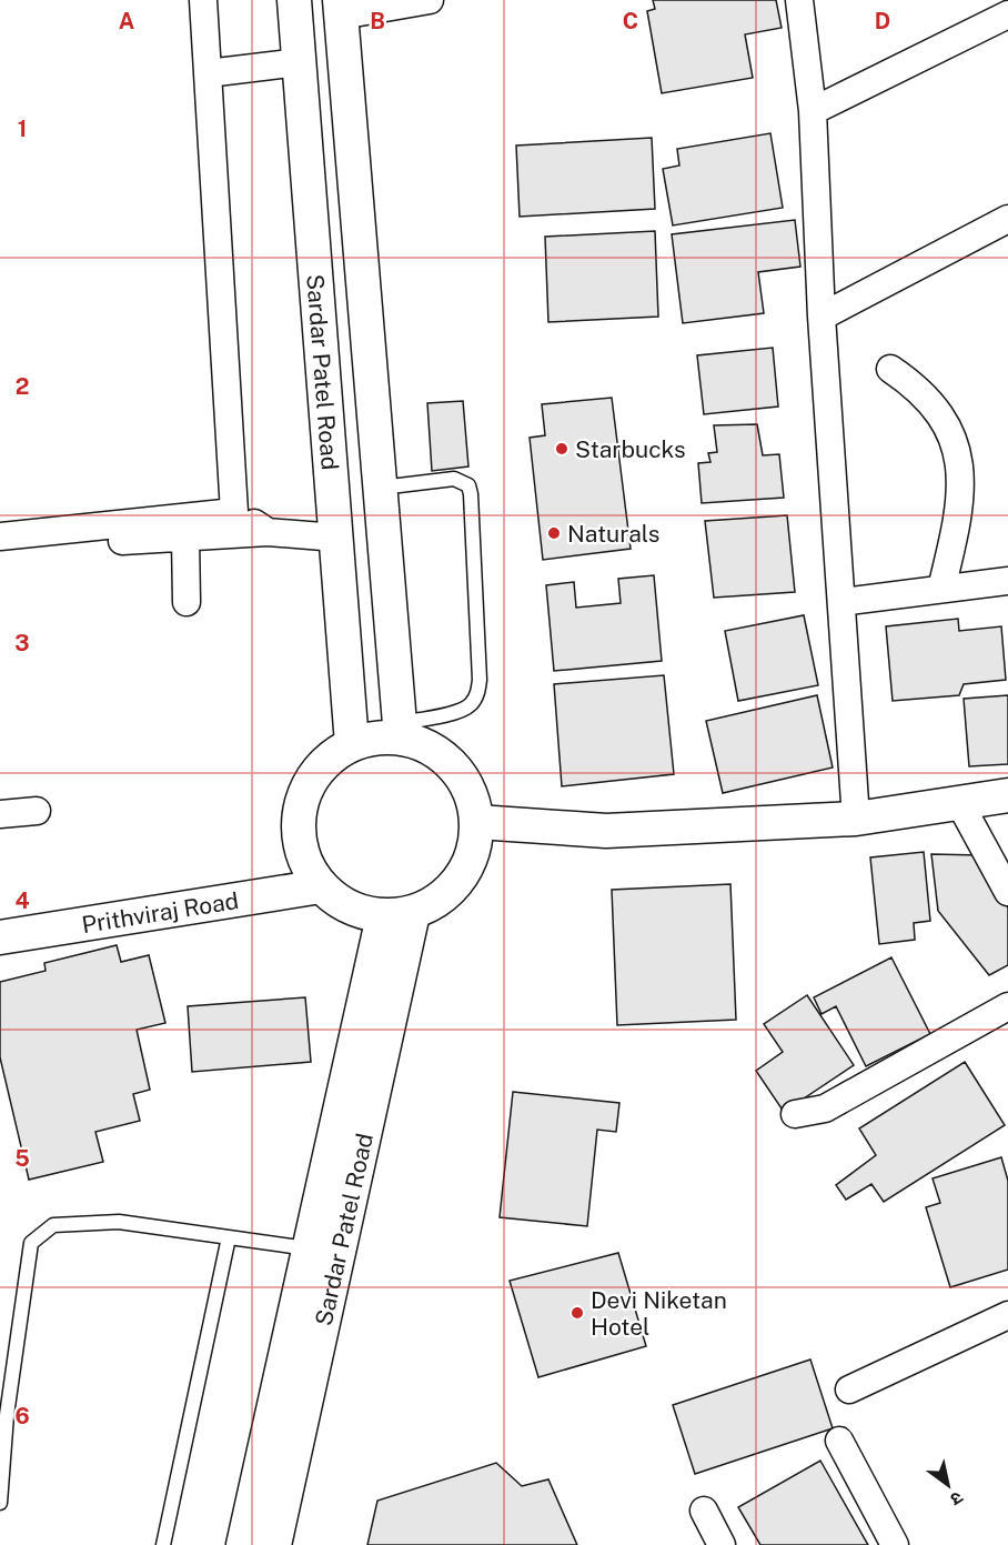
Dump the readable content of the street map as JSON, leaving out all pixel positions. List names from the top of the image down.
{
  "streets": {
    "street": ["Sardar Patel Road", "Prithviraj Road"]
  },
  "crossings": [
    ["Sardar Patel Road", "Prithviraj Road"]
  ],
  "places": ["Starbucks", "Naturals", "Devi Niketan Hotel"],
  "north": "bottom right",
  "grid": {
    "columns": [
      "A",
      "B",
      "C",
      "D"
    ],
    "rows": [
      "1",
      "2",
      "3",
      "4",
      "5",
      "6"
    ]
  }
}
